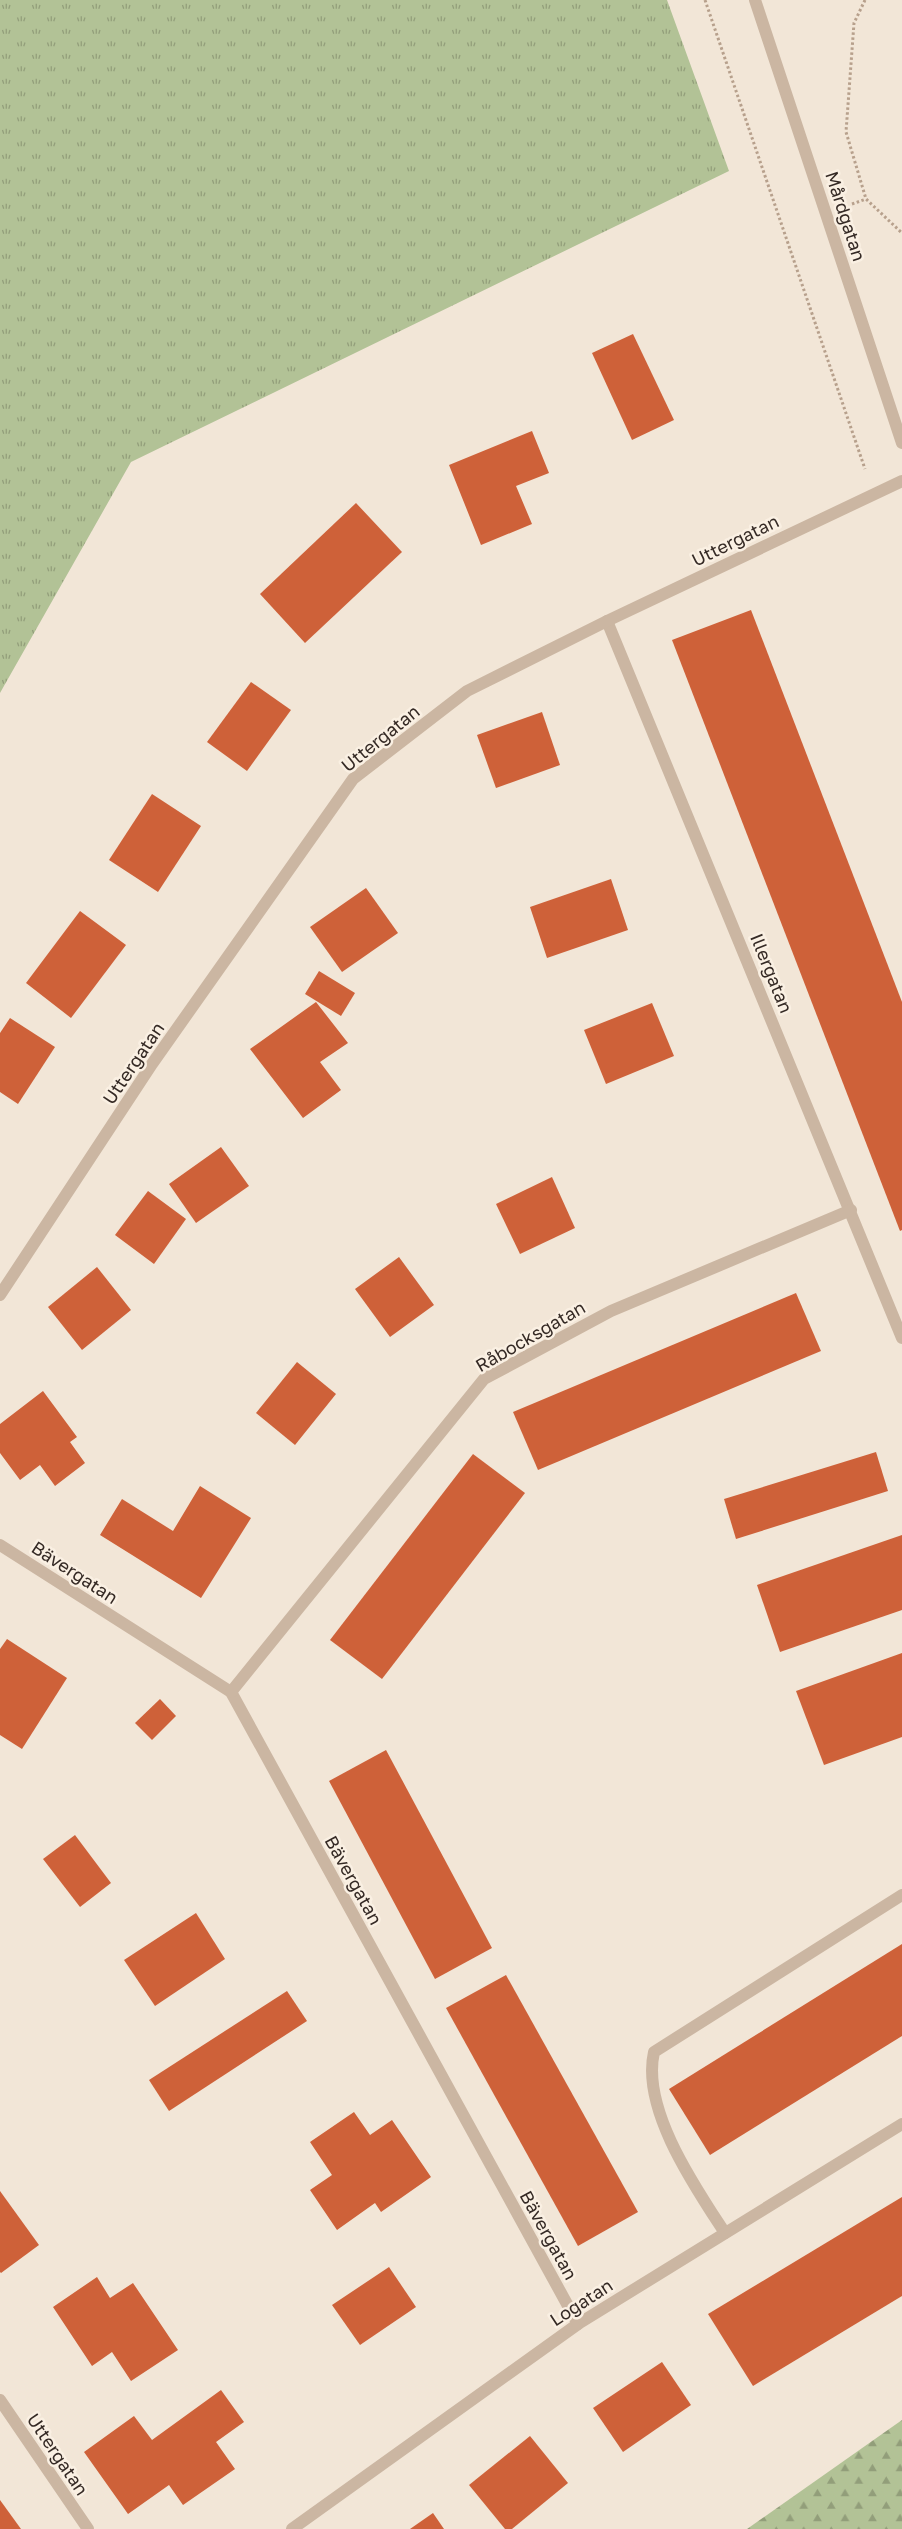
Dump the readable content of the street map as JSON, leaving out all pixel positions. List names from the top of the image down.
{
  "streets": {
    "street": [
      "Mårdgatan",
      "Uttergatan",
      "Illergatan",
      "Råbocksgatan",
      "Bävergatan",
      "Logatan"
    ]
  },
  "crossings": [
    ["Uttergatan", "Illergatan"],
    ["Illergatan", "Råbocksgatan"],
    ["Råbocksgatan", "Bävergatan"],
    ["Bävergatan", "Logatan"]
  ]
}
